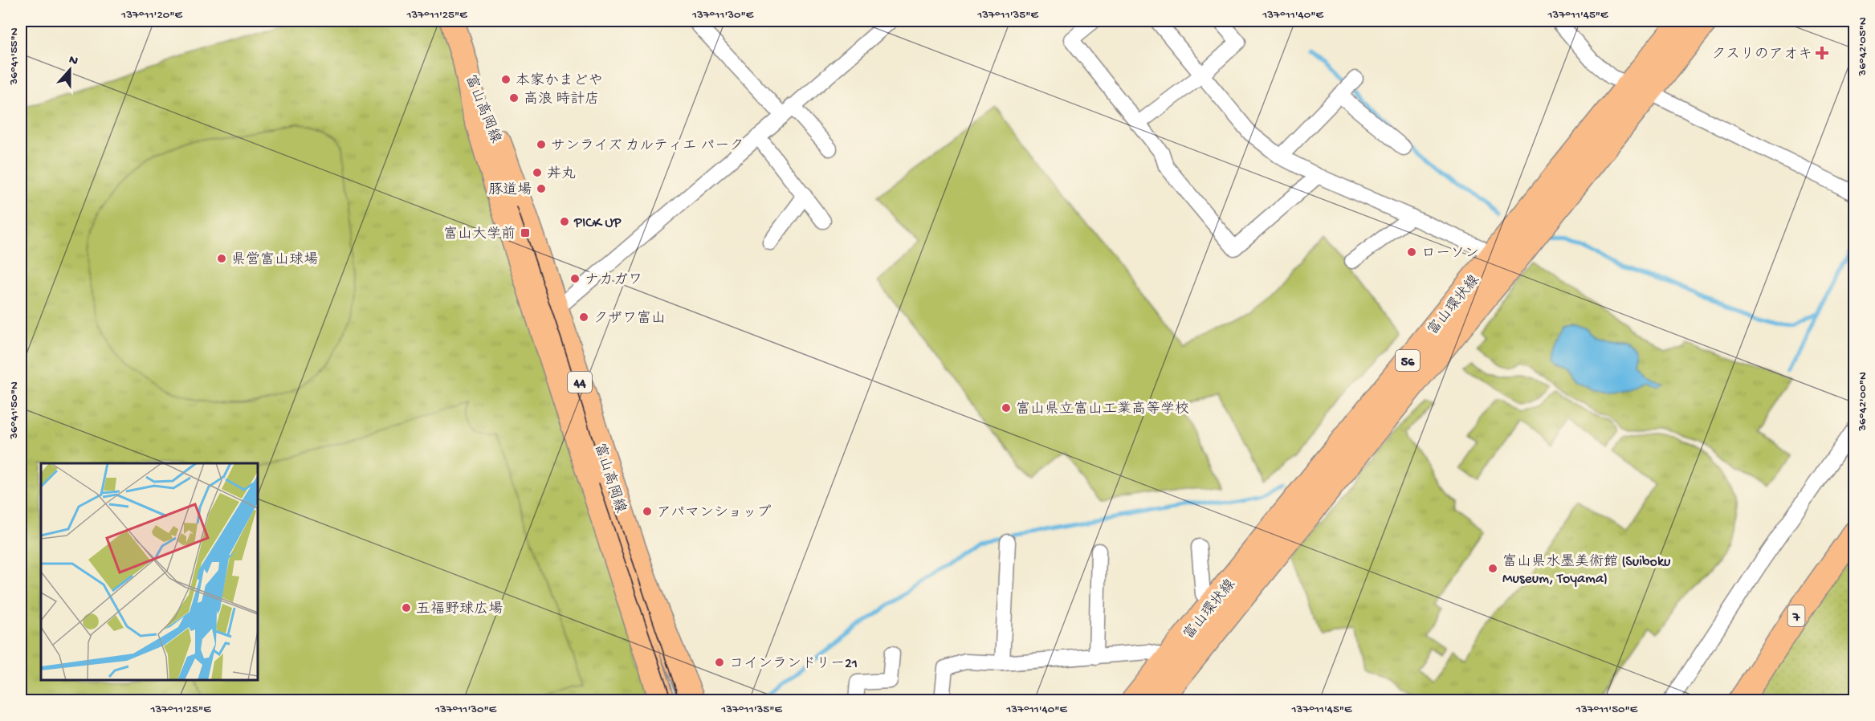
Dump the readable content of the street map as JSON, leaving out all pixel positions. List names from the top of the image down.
{
  "streets": {
    "main road": [
      "富山高岡線",
      "富山環状線",
      "56",
      "44",
      "7"
    ]
  },
  "crossings": [
    ["富山高岡線", "44"]
  ],
  "places": {
    "health": ["クスリのアオキ"],
    "other": [
      "本家かまどや",
      "高浪 時計店",
      "サンライズ カルティエ パーク",
      "丼丸",
      "豚道場",
      "PICK UP",
      "ローソン",
      "県営富山球場",
      "ナカガワ",
      "クザワ富山",
      "富山県立富山工業高等学校",
      "アパマンショップ",
      "富山県水墨美術館 (Suiboku Museum, Toyama)",
      "五福野球広場",
      "コインランドリー21"
    ],
    "transit": ["富山大学前"]
  },
  "north": "top",
  "coordinates": [
    "137°11'20\"E",
    "137°11'25\"E",
    "137°11'30\"E",
    "137°11'35\"E",
    "137°11'40\"E",
    "137°11'45\"E",
    "36°42'05\"N",
    "36°41'55\"N",
    "36°42'00\"N",
    "36°41'50\"N",
    "137°11'50\"E"
  ]
}
